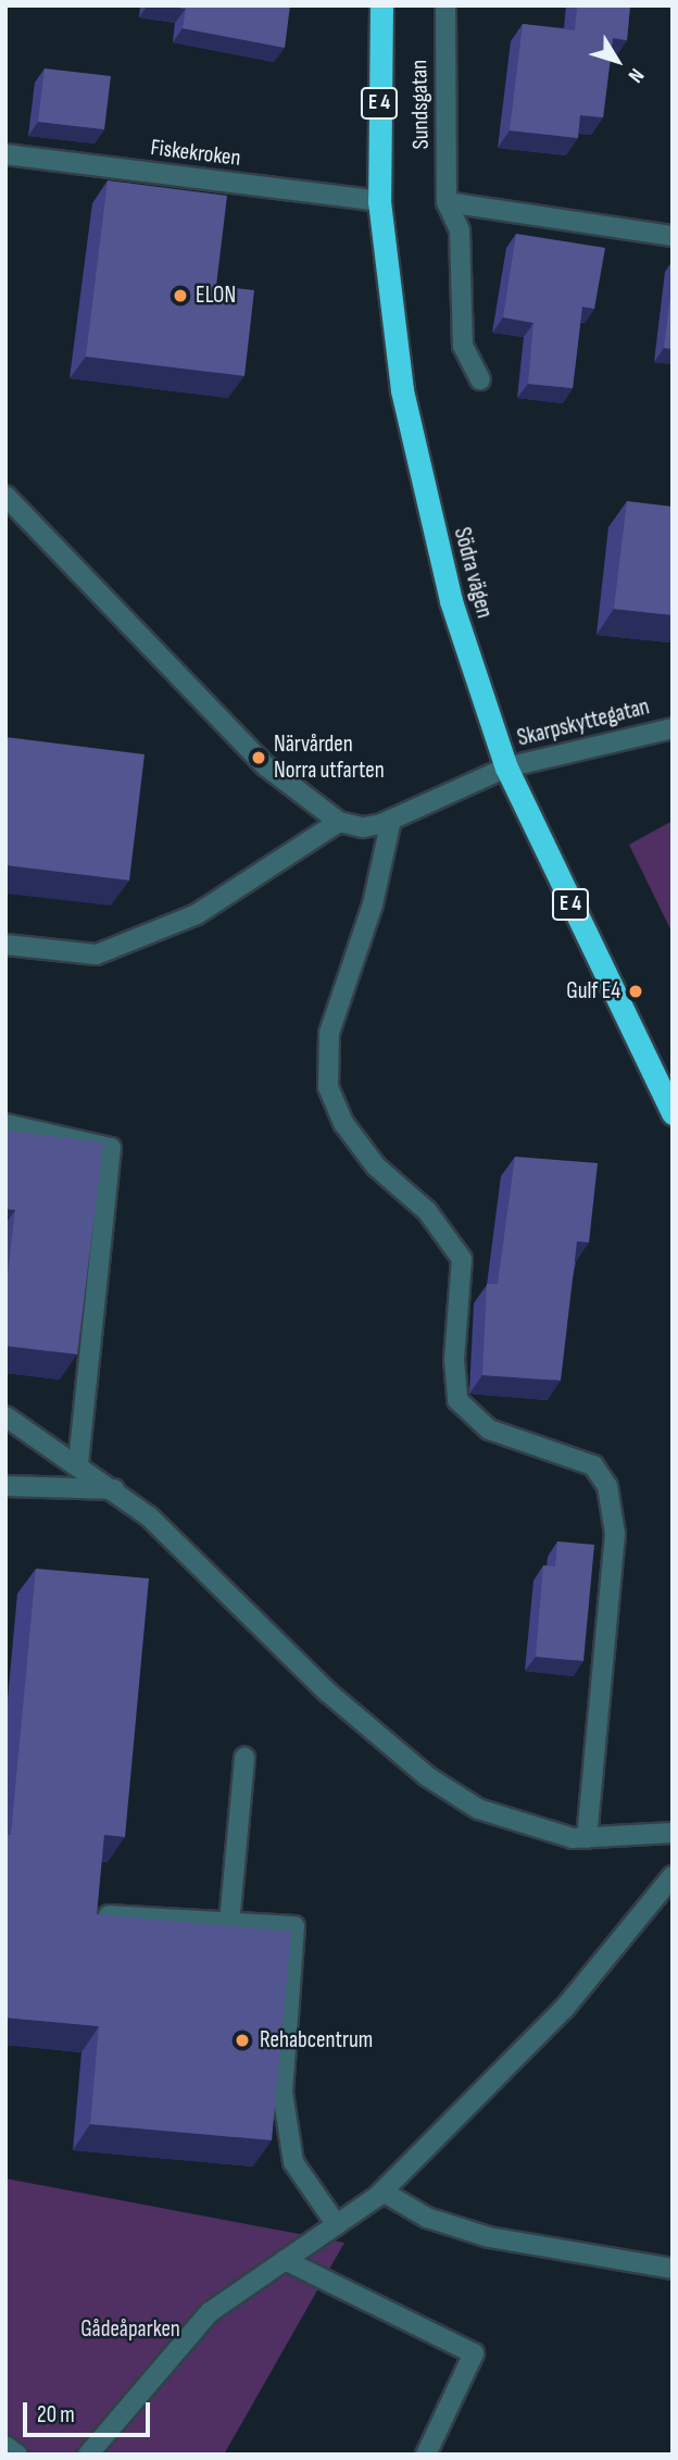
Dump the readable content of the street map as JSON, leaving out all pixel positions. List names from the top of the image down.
{
  "streets": {
    "highway": ["E 4", "Södra vägen"],
    "street": ["Sundsgatan", "Fiskekroken", "Skarpskyttegatan"]
  },
  "crossings": [
    ["Fiskekroken", "Södra vägen"],
    ["Södra vägen", "Skarpskyttegatan"]
  ],
  "parks": ["Gådeåparken"],
  "places": [
    "ELON",
    "Närvården Norra utfarten",
    "Gulf E4",
    "Rehabcentrum"
  ],
  "scale_bar": "20 m",
  "north": "bottom right"
}
